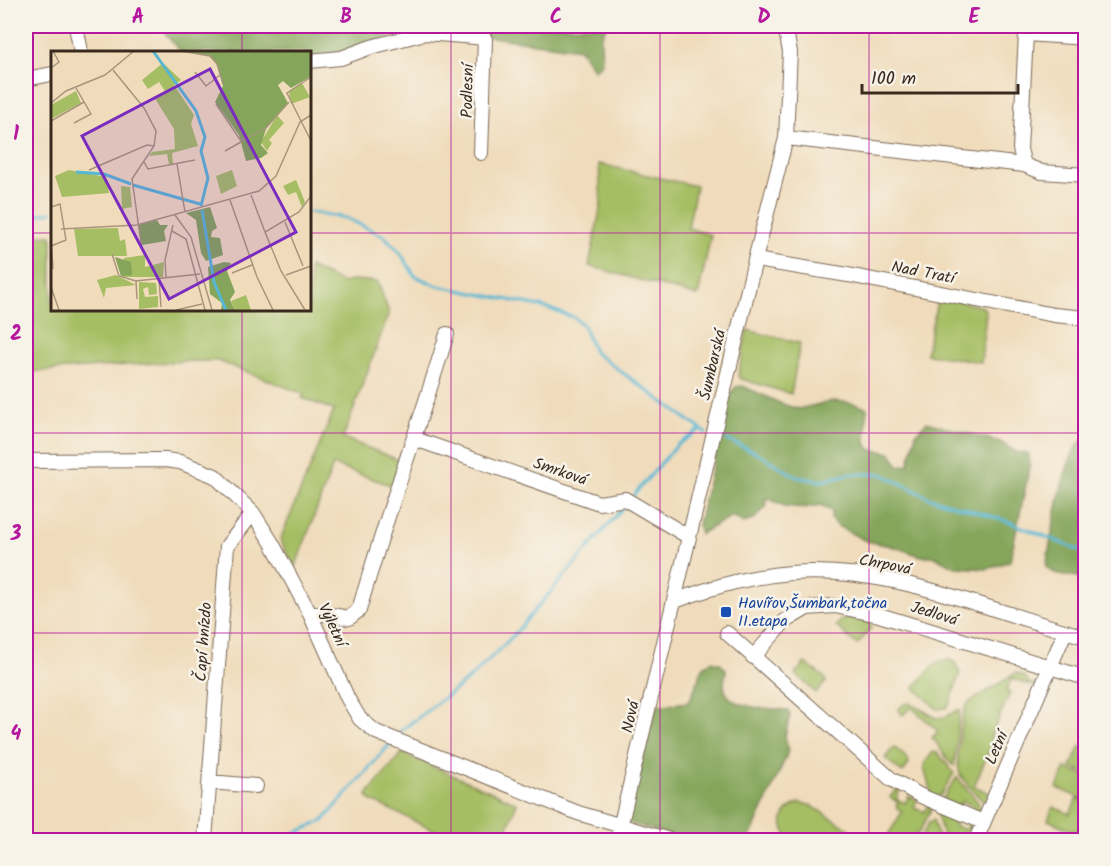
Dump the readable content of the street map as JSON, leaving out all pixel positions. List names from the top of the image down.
{
  "streets": {
    "street": [
      "Podlesní",
      "Nad Tratí",
      "Šumbarská",
      "Smrková",
      "Chrpová",
      "Jedlová",
      "Výletní",
      "Čapí hnízdo",
      "Nová",
      "Letní"
    ]
  },
  "crossings": [
    ["Nad Tratí", "Šumbarská"],
    ["Šumbarská", "Smrková"],
    ["Šumbarská", "Chrpová"],
    ["Šumbarská", "Nová"],
    ["Chrpová", "Nová"],
    ["Chrpová", "Letní"],
    ["Jedlová", "Letní"],
    ["Výletní", "Čapí hnízdo"],
    ["Výletní", "Nová"]
  ],
  "places": {
    "transit": ["Havířov,Šumbark,točna II.etapa"]
  },
  "scale_bar": "100 m",
  "grid": {
    "columns": [
      "A",
      "B",
      "C",
      "D",
      "E"
    ],
    "rows": [
      "1",
      "2",
      "3",
      "4"
    ]
  }
}
